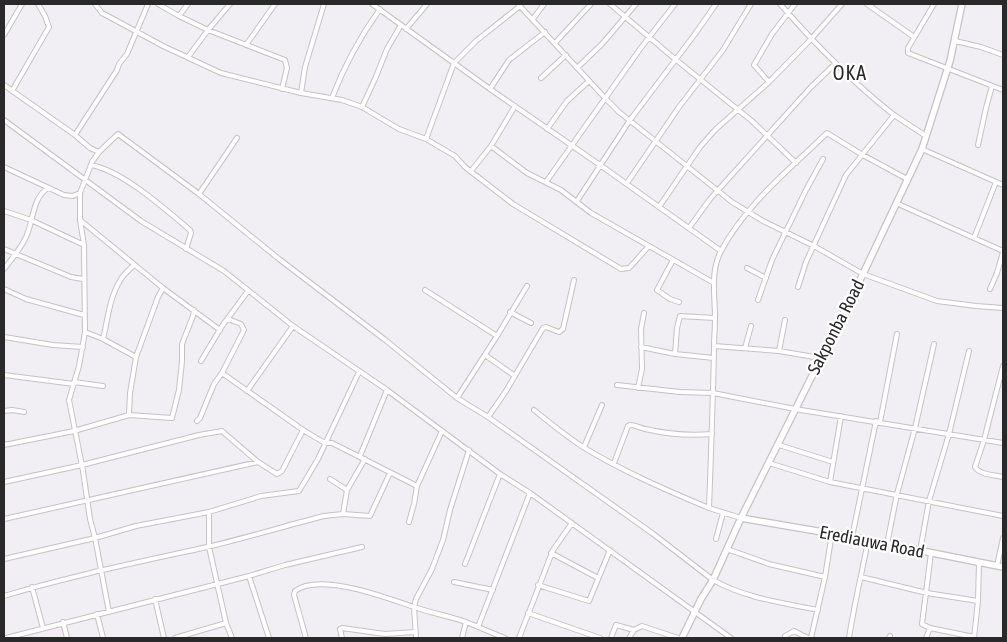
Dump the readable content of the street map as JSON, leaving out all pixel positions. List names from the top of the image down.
{
  "streets": {
    "main road": ["Sakponba Road", "Erediauwa Road"]
  },
  "crossings": [
    ["Sakponba Road", "Erediauwa Road"]
  ],
  "districts": ["OKA"]
}
